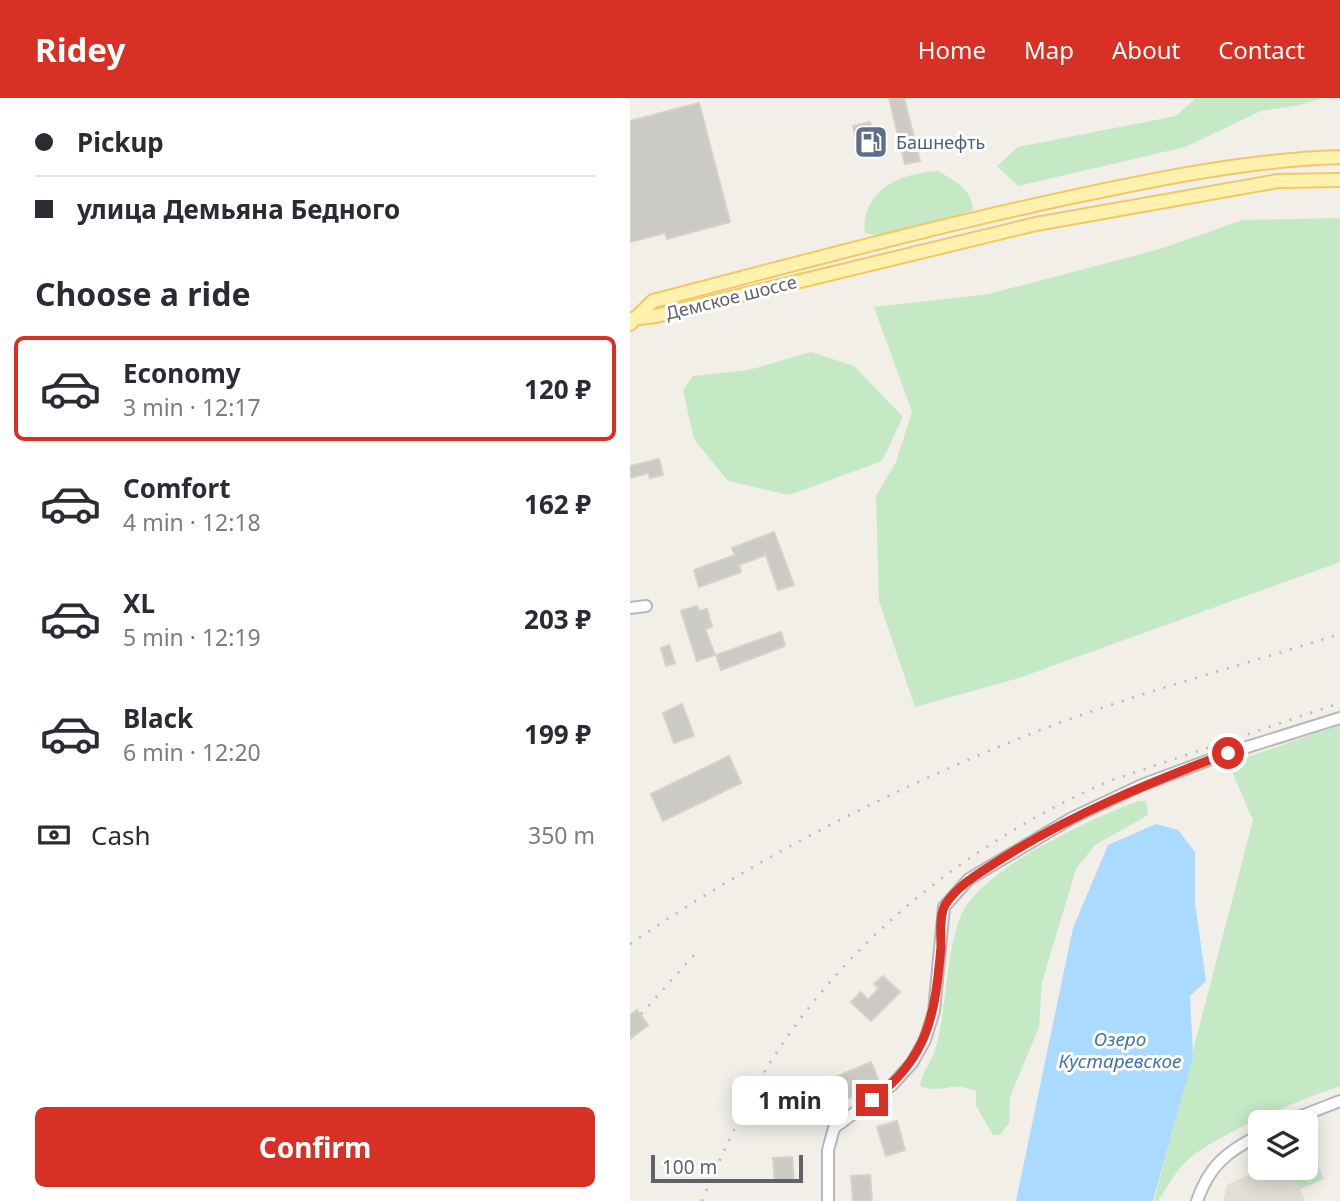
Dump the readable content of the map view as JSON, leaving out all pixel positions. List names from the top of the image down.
{
  "streets": {
    "main road": ["Демское шоссе"]
  },
  "water": ["Озеро Кустаревское"],
  "places": {
    "fuel station": ["Башнефть"]
  },
  "scale_bar": "100 m",
  "page": {
    "header": "Ridey",
    "nav": [
      "Home",
      "Map",
      "About",
      "Contact"
    ],
    "banner": ["Pickup", "улица Демьяна Бедного"],
    "heading": "Choose a ride",
    "list": [
      {
        "name": "Economy",
        "note": "3 min · 12:17",
        "value": "120 ₽"
      },
      {
        "name": "Comfort",
        "note": "4 min · 12:18",
        "value": "162 ₽"
      },
      {
        "name": "XL",
        "note": "5 min · 12:19",
        "value": "203 ₽"
      },
      {
        "name": "Black",
        "note": "6 min · 12:20",
        "value": "199 ₽"
      }
    ],
    "pay": ["Cash", "350 m"],
    "bubble": "1 min",
    "buttons": "Confirm",
    "scale": "100 m"
  }
}
